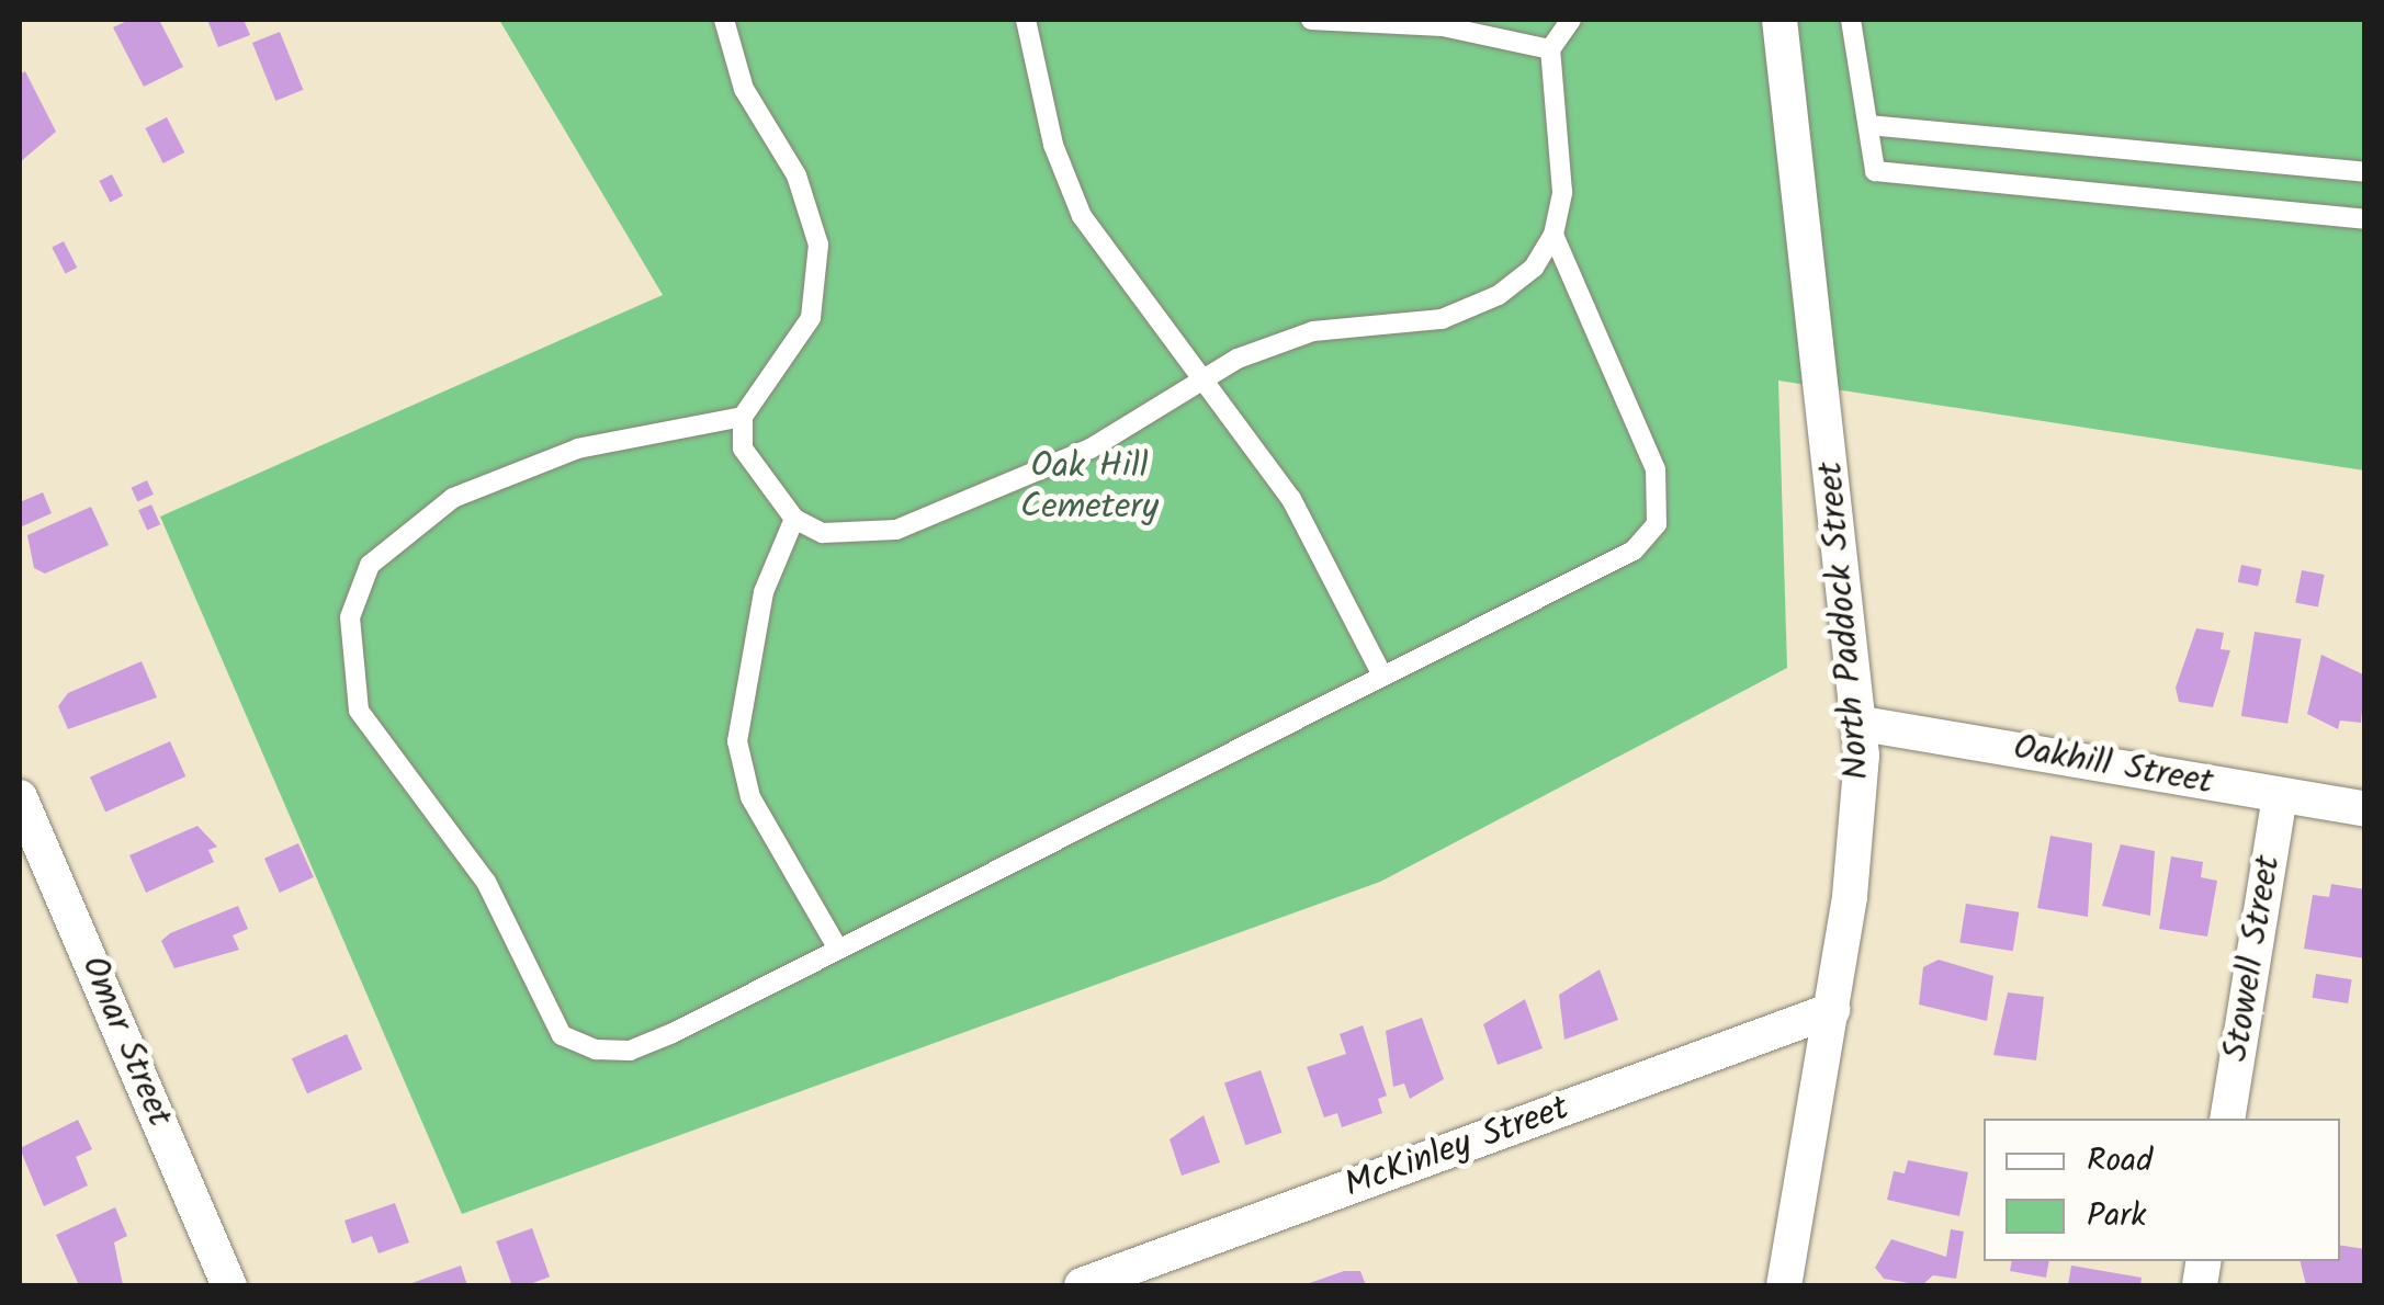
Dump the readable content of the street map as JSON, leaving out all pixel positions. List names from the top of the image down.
{
  "streets": {
    "street": [
      "North Paddock Street",
      "Oakhill Street",
      "Stowell Street",
      "Omar Street",
      "McKinley Street"
    ]
  },
  "crossings": [
    ["North Paddock Street", "Oakhill Street"],
    ["North Paddock Street", "McKinley Street"],
    ["Oakhill Street", "Stowell Street"]
  ],
  "parks": ["Oak Hill Cemetery"],
  "legend": ["Road", "Park"]
}
